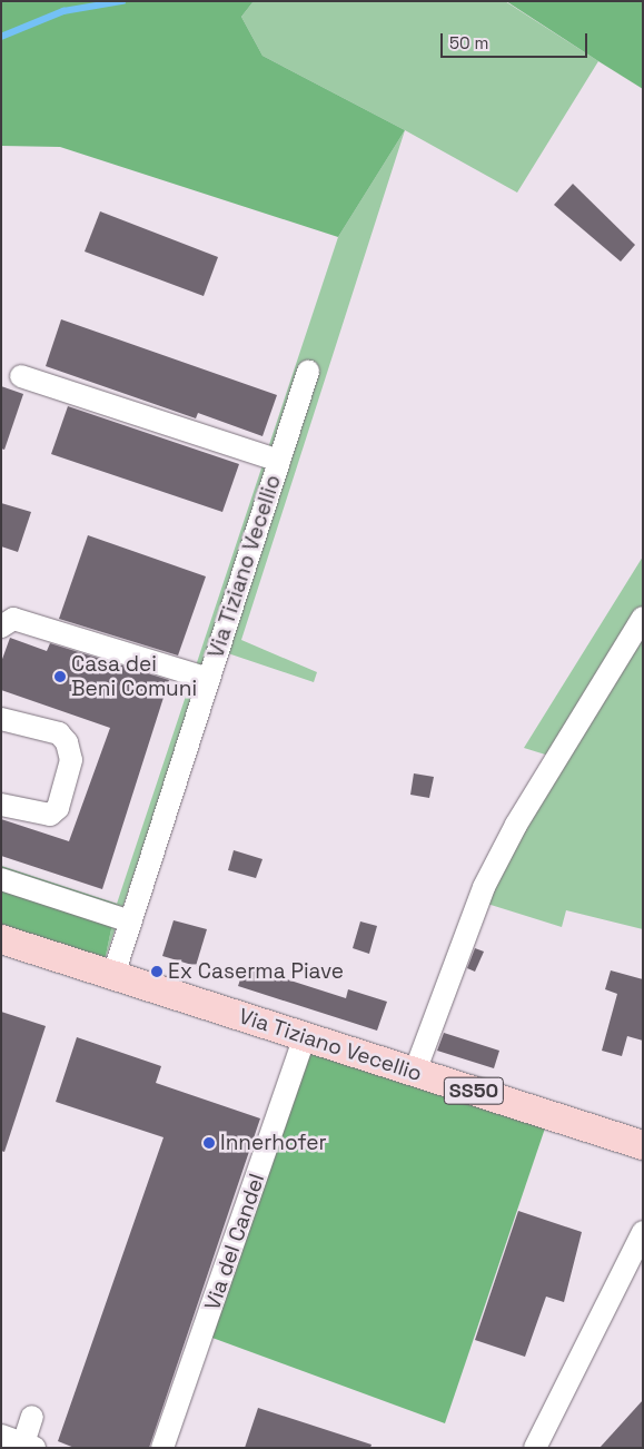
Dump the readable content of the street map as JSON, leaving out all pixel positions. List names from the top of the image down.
{
  "streets": {
    "main road": ["Via Tiziano Vecellio", "SS50"],
    "street": ["Via del Candel"]
  },
  "crossings": [
    ["Via Tiziano Vecellio", "Via del Candel"]
  ],
  "places": ["Casa dei Beni Comuni", "Ex Caserma Piave", "Innerhofer"],
  "scale_bar": "50 m"
}
